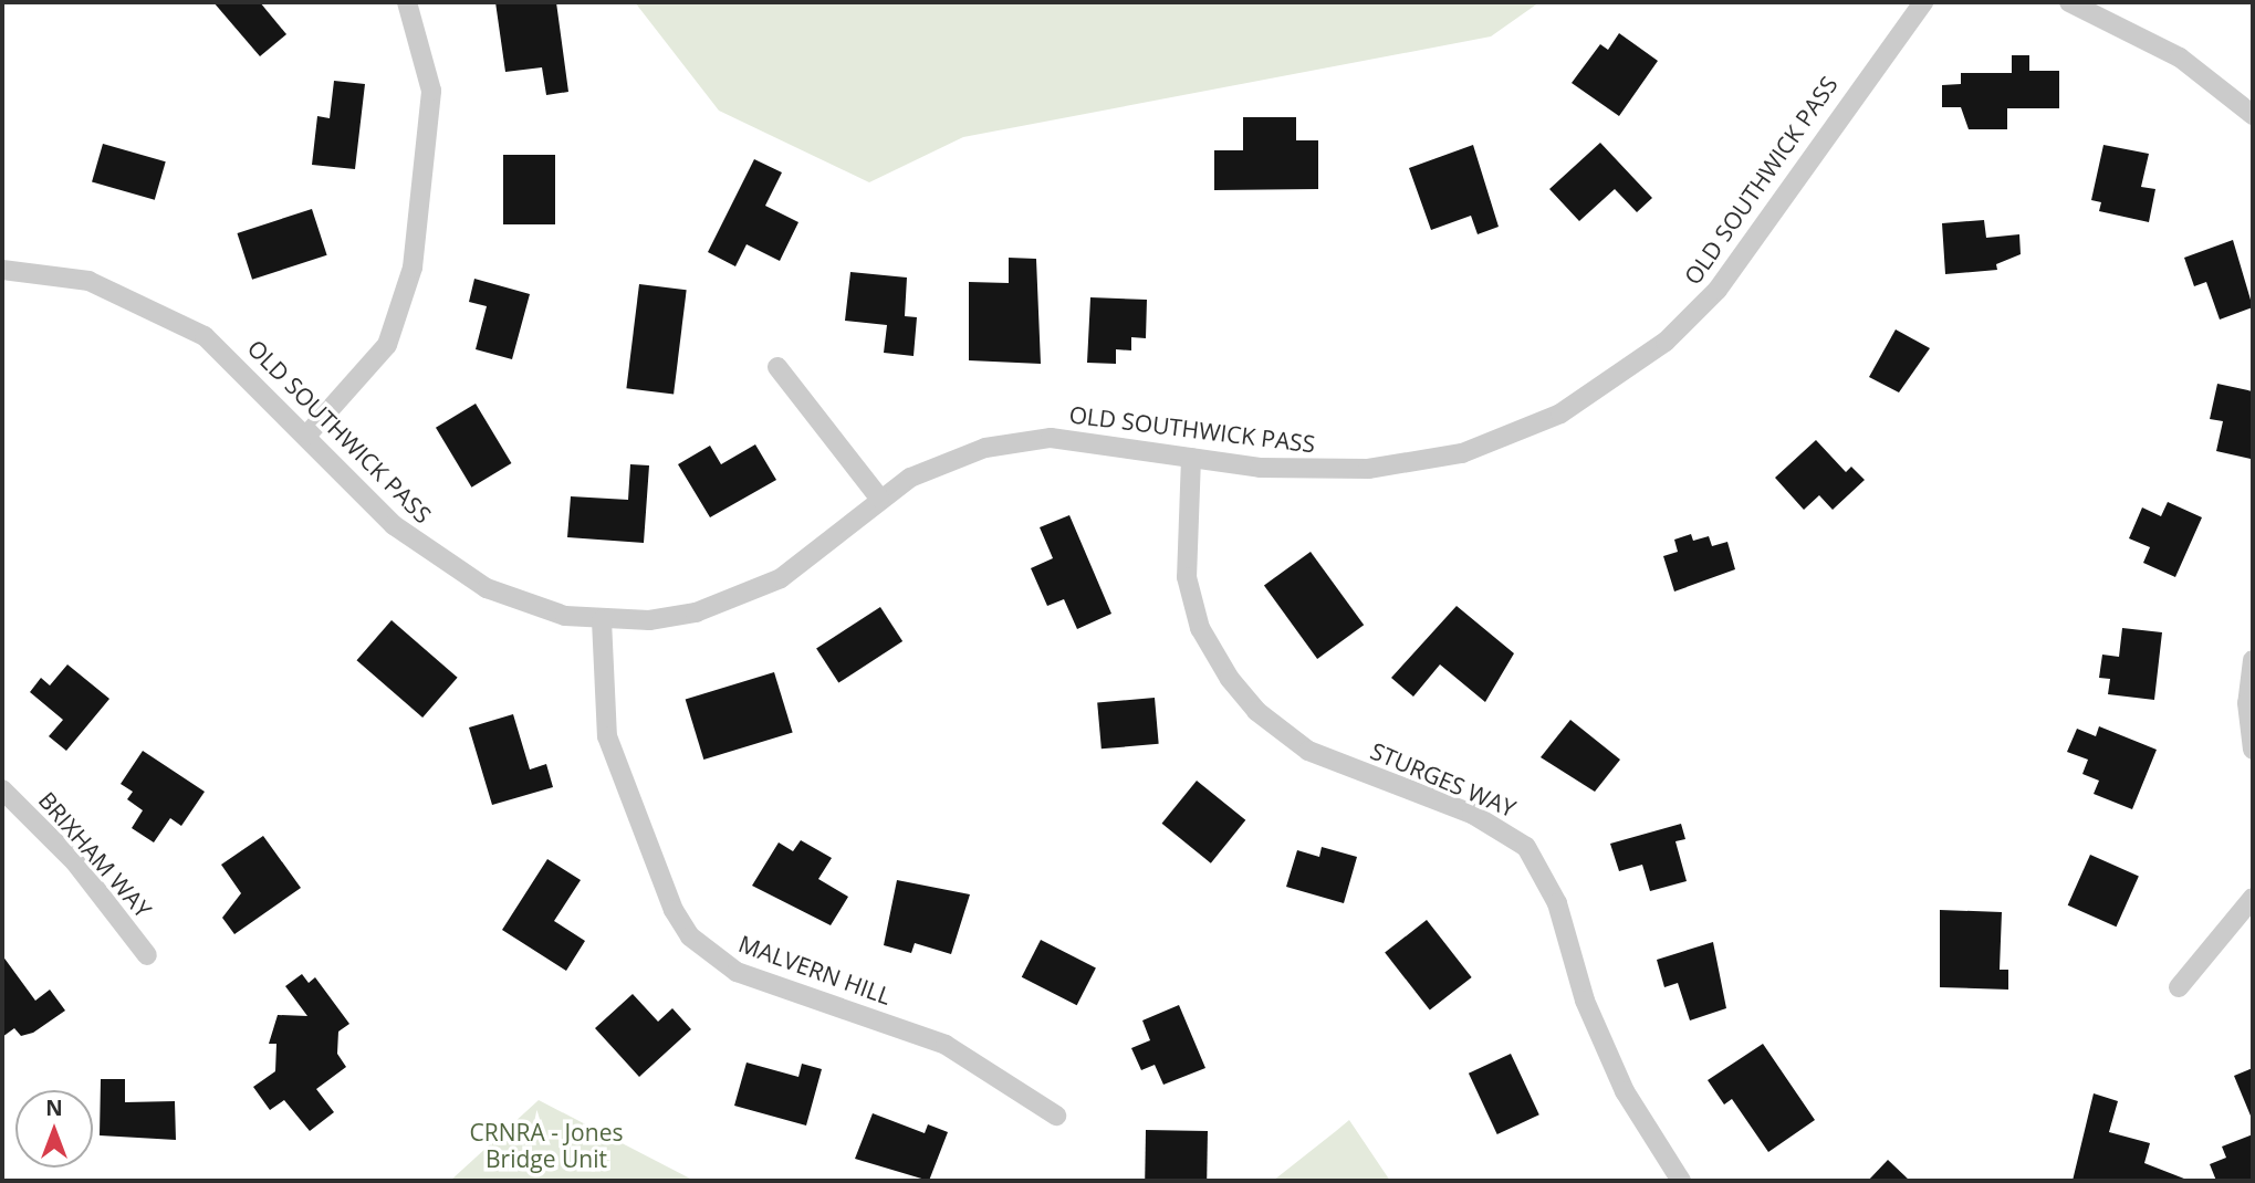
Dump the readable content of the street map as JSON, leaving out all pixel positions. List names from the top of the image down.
{
  "streets": {
    "street": [
      "OLD SOUTHWICK PASS",
      "STURGES WAY",
      "BRIXHAM WAY",
      "MALVERN HILL"
    ]
  },
  "crossings": [
    ["OLD SOUTHWICK PASS", "STURGES WAY"],
    ["OLD SOUTHWICK PASS", "MALVERN HILL"]
  ],
  "parks": ["CRNRA - Jones Bridge Unit"],
  "north": "top"
}
